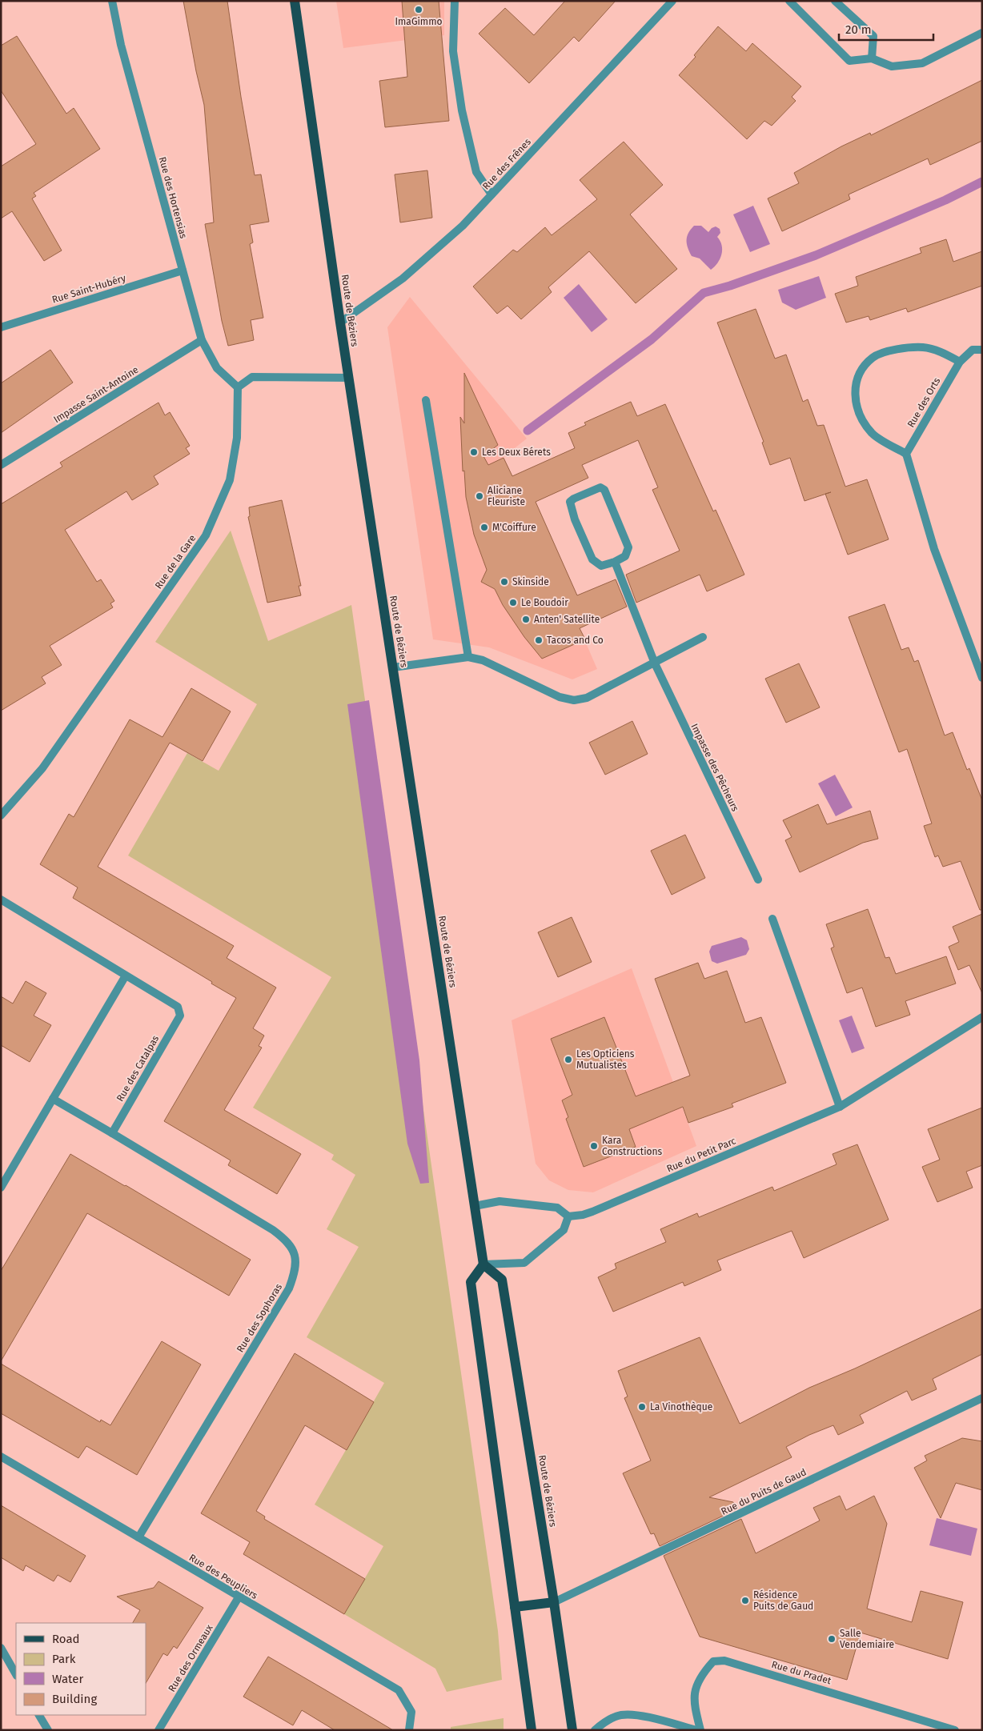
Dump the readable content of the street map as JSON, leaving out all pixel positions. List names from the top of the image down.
{
  "streets": {
    "main road": ["Route de Béziers"],
    "street": [
      "Rue des Frênes",
      "Rue des Hortensias",
      "Rue Saint-Hubéry",
      "Impasse Saint-Antoine",
      "Rue des Orts",
      "Rue de la Gare",
      "Impasse des Pêcheurs",
      "Rue des Catalpas",
      "Rue du Petit Parc",
      "Rue des Sophoras",
      "Rue du Puits de Gaud",
      "Rue des Peupliers",
      "Rue des Ormeaux",
      "Rue du Pradet"
    ]
  },
  "crossings": [
    ["Rue des Frênes", "Route de Béziers"],
    ["Rue des Hortensias", "Rue Saint-Hubéry"],
    ["Rue des Hortensias", "Impasse Saint-Antoine"],
    ["Rue des Hortensias", "Rue de la Gare"],
    ["Route de Béziers", "Rue du Puits de Gaud"],
    ["Rue des Catalpas", "Rue des Sophoras"],
    ["Rue des Sophoras", "Rue des Peupliers"],
    ["Rue des Peupliers", "Rue des Ormeaux"]
  ],
  "places": [
    "ImaGimmo",
    "Les Deux Bérets",
    "Aliciane Fleuriste",
    "M'Coiffure",
    "Skinside",
    "Le Boudoir",
    "Anten' Satellite",
    "Tacos and Co",
    "Les Opticiens Mutualistes",
    "Kara Constructions",
    "La Vinothèque",
    "Résidence Puits de Gaud",
    "Salle Vendemiaire"
  ],
  "legend": [
    "Road",
    "Park",
    "Water",
    "Building"
  ],
  "scale_bar": "20 m"
}
